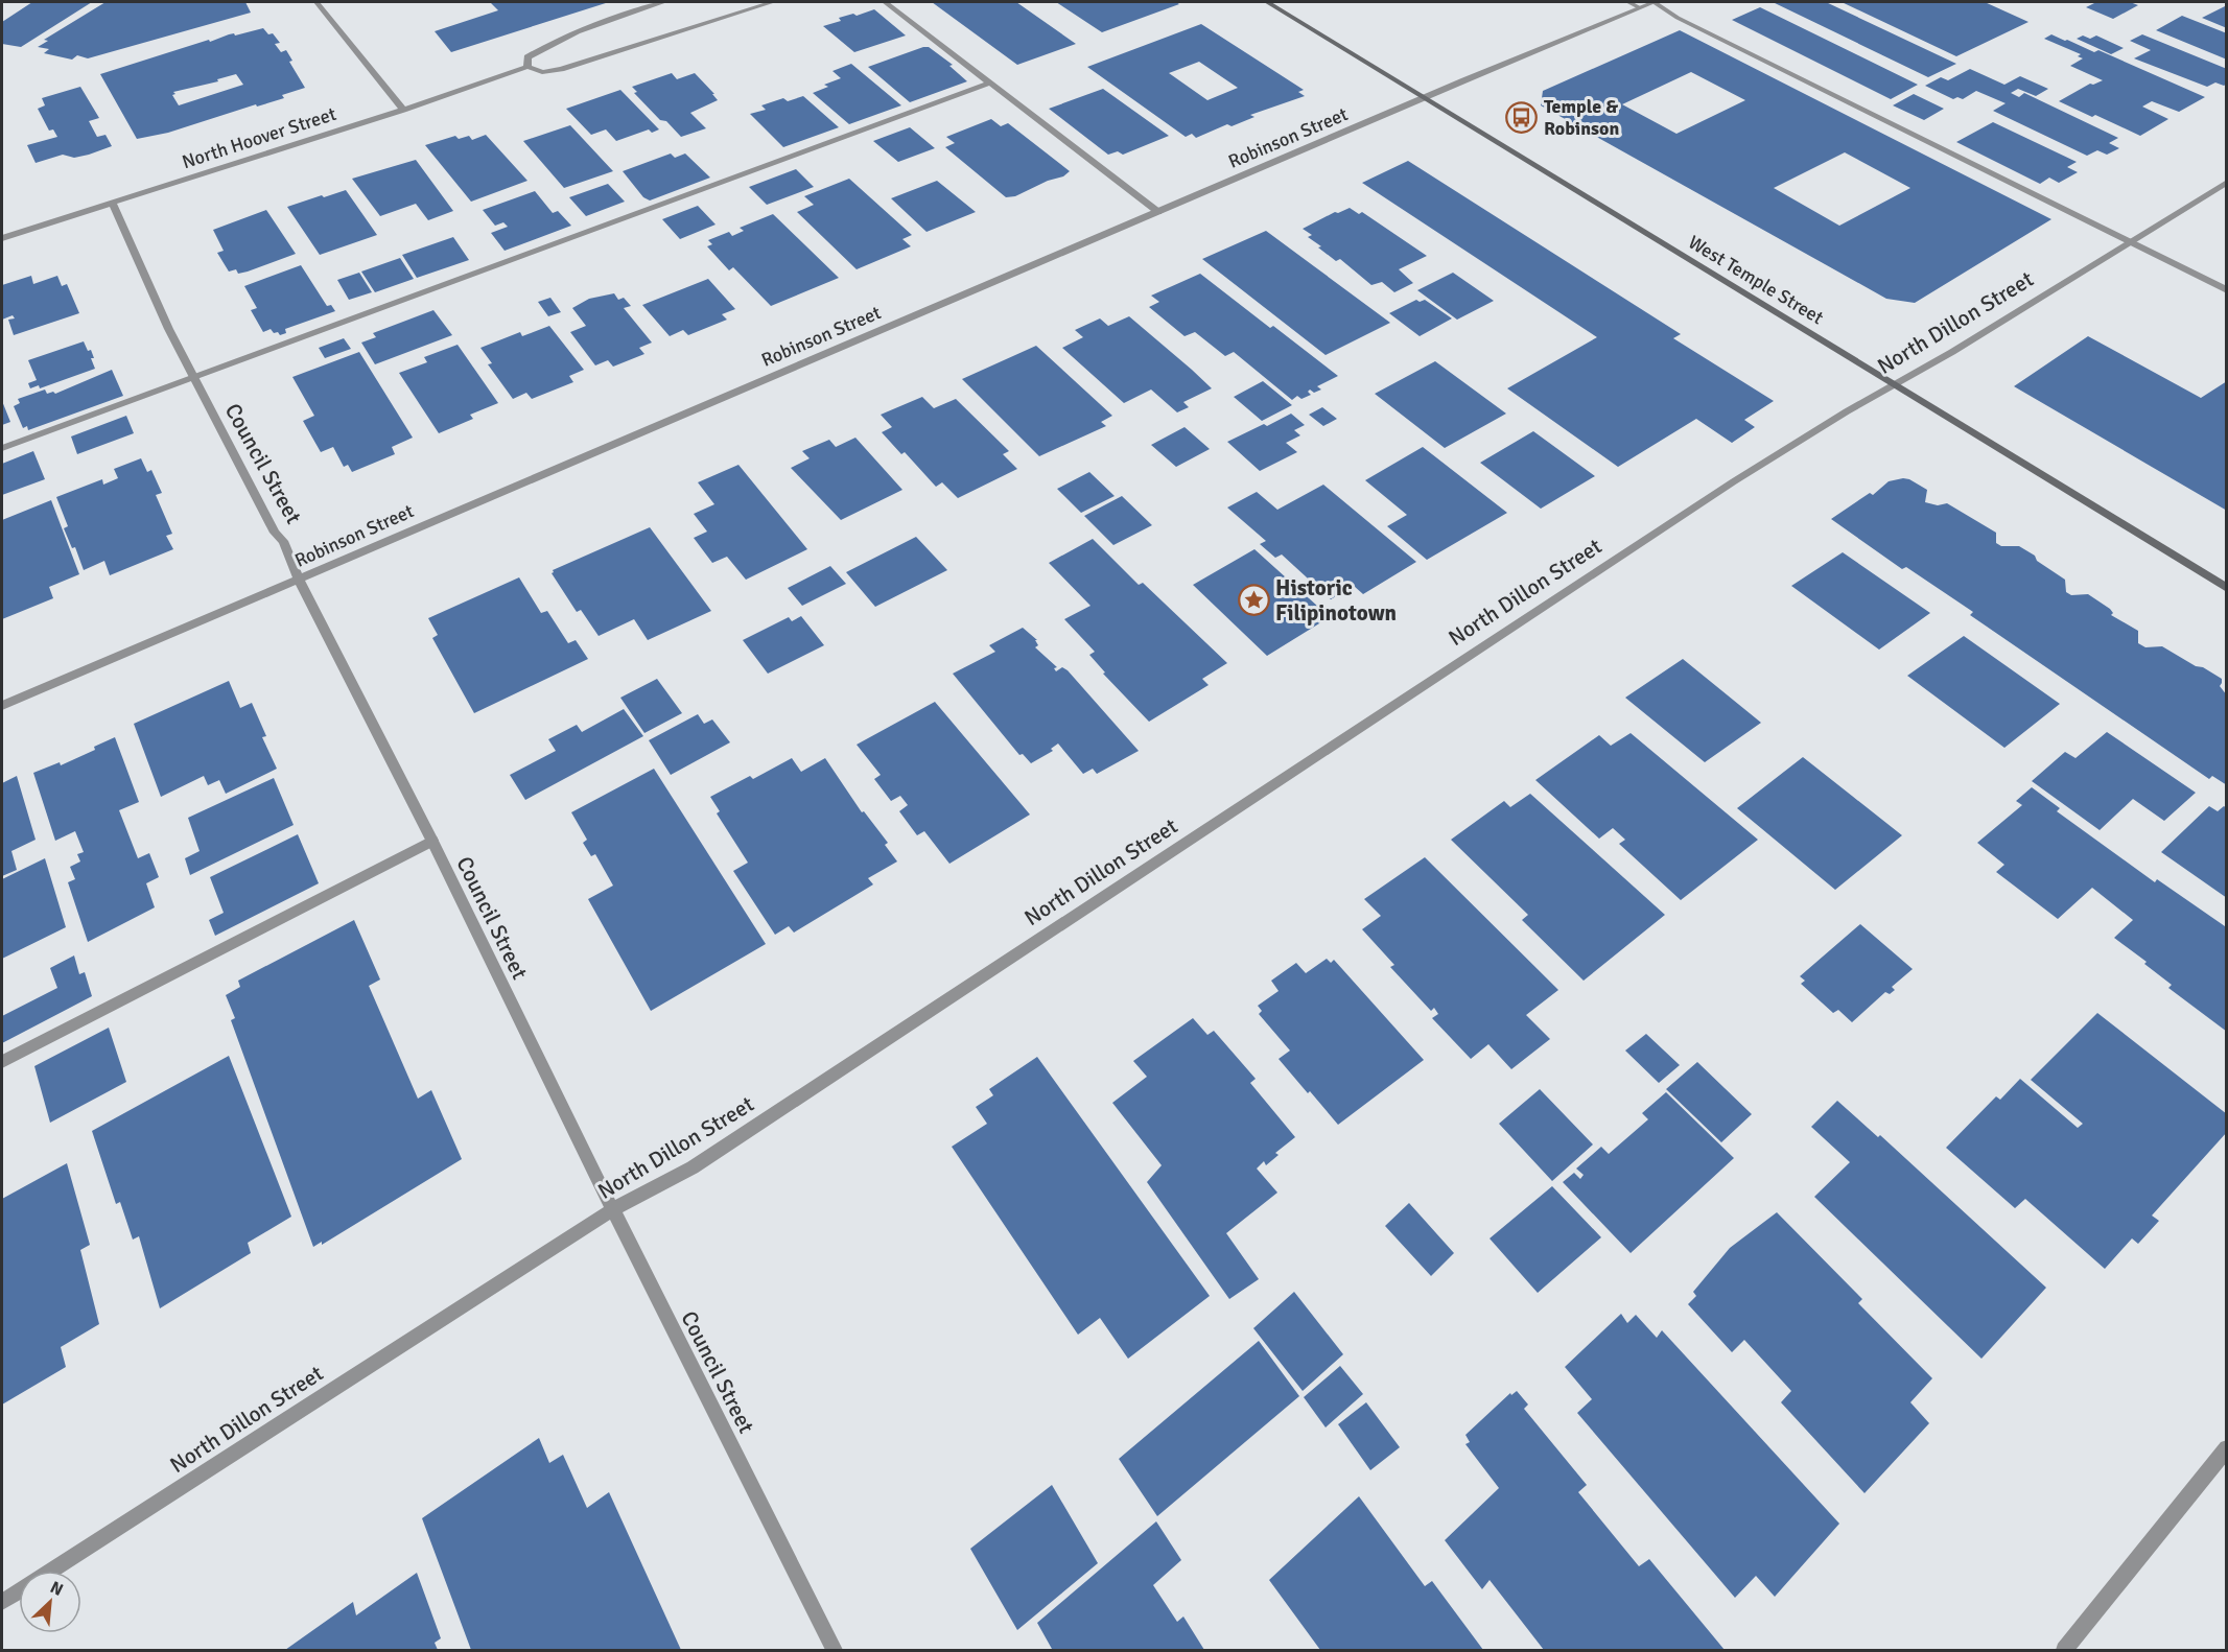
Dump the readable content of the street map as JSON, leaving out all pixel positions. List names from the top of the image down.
{
  "streets": {
    "main road": ["West Temple Street"],
    "street": [
      "North Hoover Street",
      "Robinson Street",
      "North Dillon Street",
      "Council Street"
    ]
  },
  "crossings": [
    ["North Hoover Street", "Council Street"],
    ["Robinson Street", "West Temple Street"],
    ["Robinson Street", "Council Street"],
    ["West Temple Street", "North Dillon Street"],
    ["North Dillon Street", "Council Street"]
  ],
  "places": {
    "bus stop": ["Temple & Robinson"],
    "place": ["Historic Filipinotown"]
  },
  "north": "top right"
}
